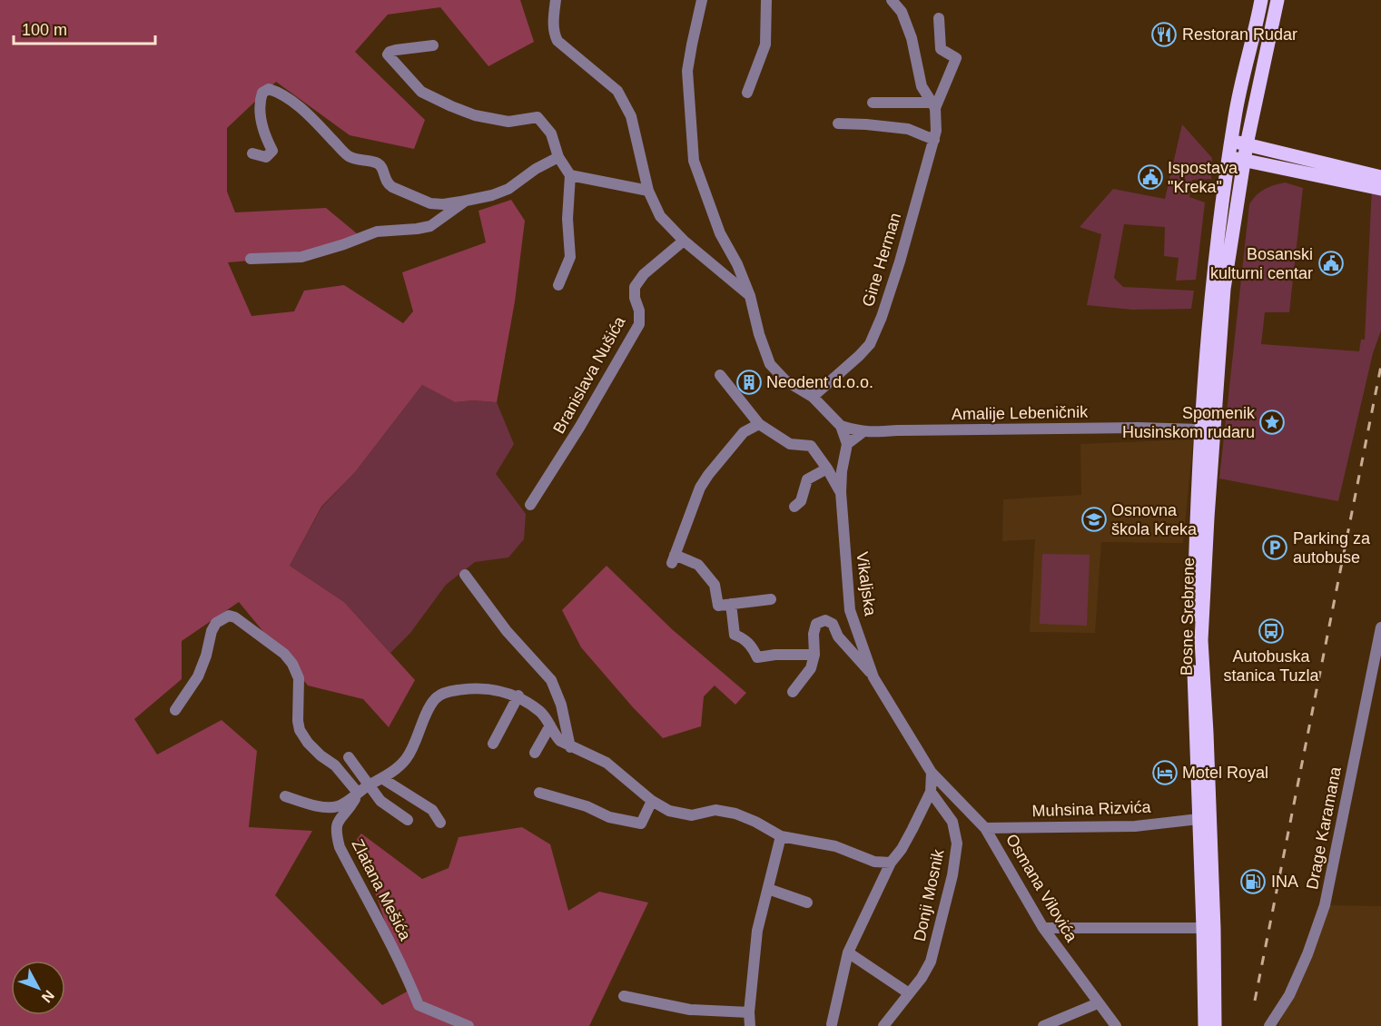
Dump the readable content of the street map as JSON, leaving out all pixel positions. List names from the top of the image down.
{
  "streets": {
    "main road": ["Bosne Srebrene"],
    "street": [
      "Gine Herman",
      "Branislava Nušića",
      "Amalije Lebeničnik",
      "Vikaljska",
      "Muhsina Rizvića",
      "Drage Karamana",
      "Osmana Vilovića",
      "Zlatana Mešića",
      "Donji Mosnik"
    ]
  },
  "crossings": [
    ["Amalije Lebeničnik", "Bosne Srebrene"],
    ["Vikaljska", "Osmana Vilovića"],
    ["Bosne Srebrene", "Muhsina Rizvića"],
    ["Muhsina Rizvića", "Osmana Vilovića"]
  ],
  "places": {
    "restaurant": ["Restoran Rudar"],
    "public building": ["Ispostava \"Kreka\"", "Bosanski kulturni centar"],
    "building": ["Neodent d.o.o."],
    "place": ["Spomenik Husinskom rudaru"],
    "school or university": ["Osnovna škola Kreka"],
    "parking": ["Parking za autobuse"],
    "bus stop": ["Autobuska stanica Tuzla"],
    "hotel": ["Motel Royal"],
    "fuel station": ["INA"]
  },
  "scale_bar": "100 m",
  "north": "bottom right"
}
